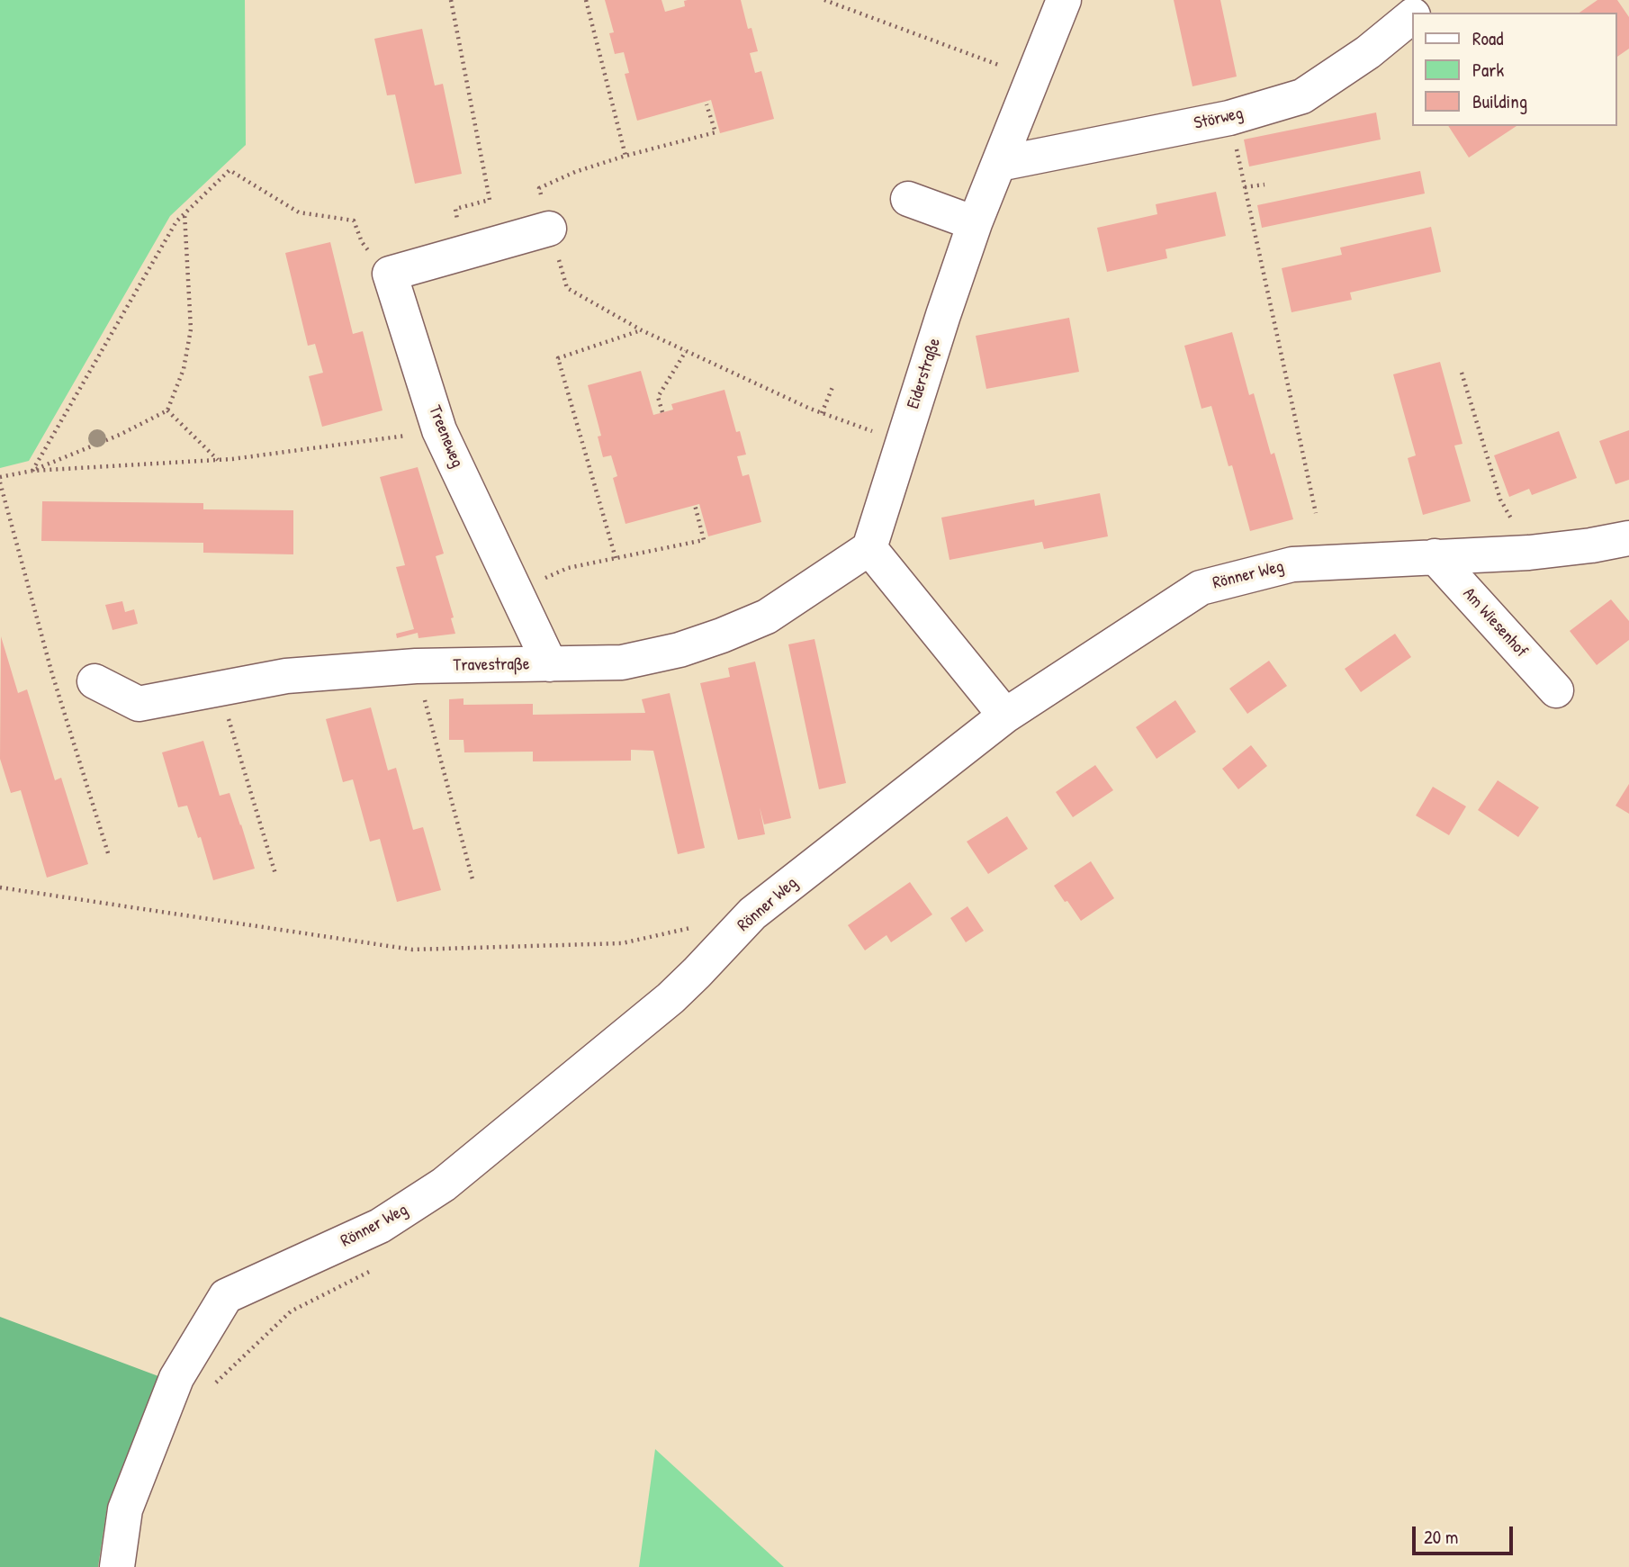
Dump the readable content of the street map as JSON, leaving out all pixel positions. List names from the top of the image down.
{
  "streets": {
    "street": [
      "Störweg",
      "Eiderstraße",
      "Treeneweg",
      "Rönner Weg",
      "Am Wiesenhof",
      "Travestraße"
    ]
  },
  "crossings": [
    ["Störweg", "Eiderstraße"],
    ["Eiderstraße", "Travestraße"],
    ["Treeneweg", "Travestraße"],
    ["Rönner Weg", "Am Wiesenhof"]
  ],
  "legend": ["Road", "Park", "Building"],
  "scale_bar": "20 m"
}
